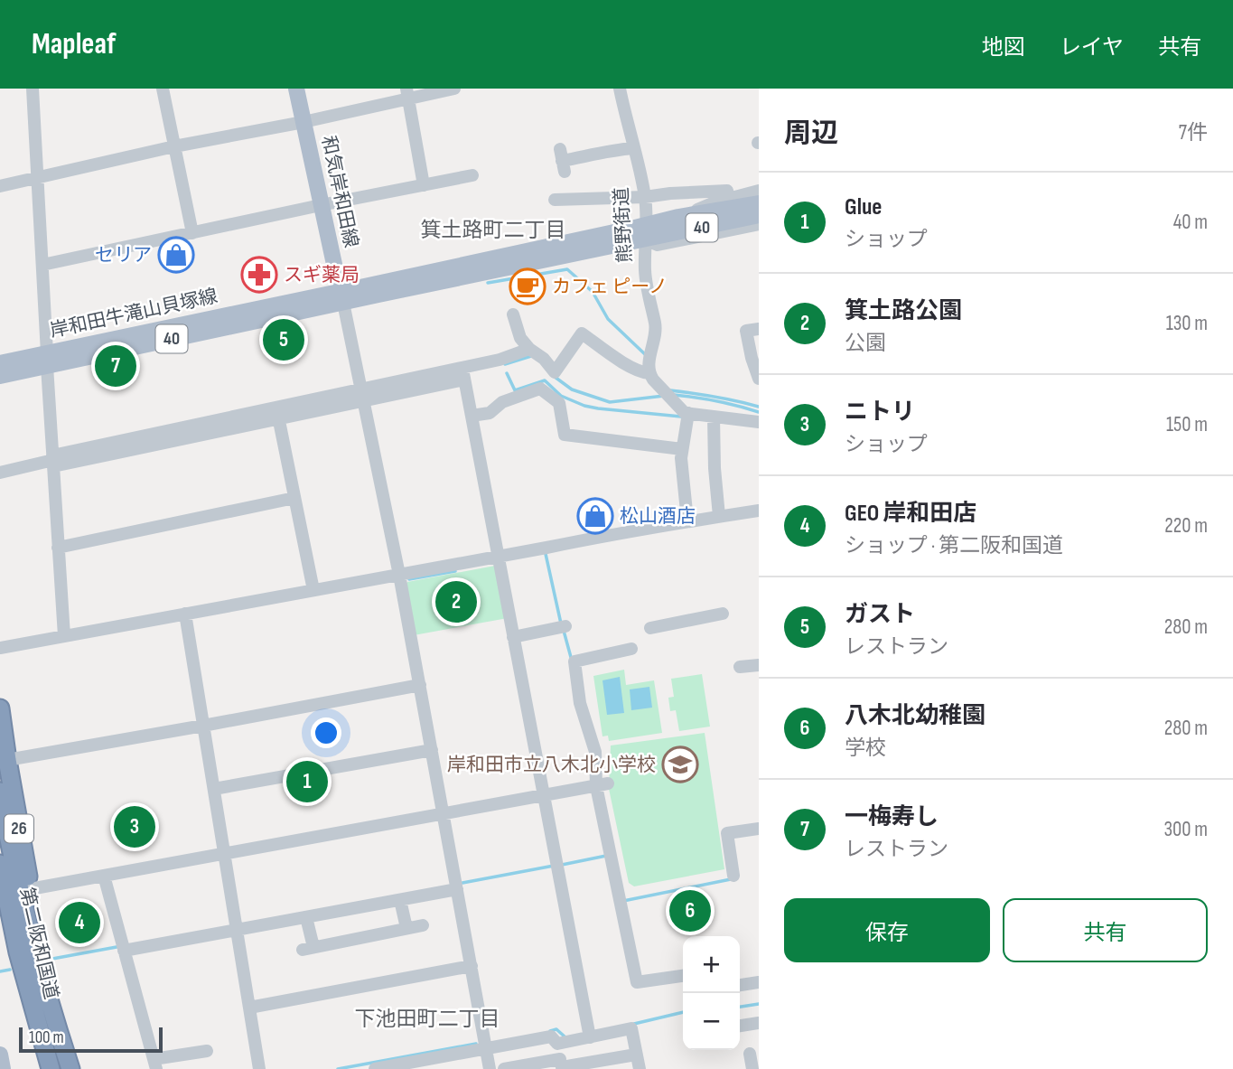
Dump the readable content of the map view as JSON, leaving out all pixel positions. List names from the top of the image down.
{
  "streets": {
    "highway": ["26", "第二阪和国道"],
    "main road": ["和気岸和田線", "40", "岸和田牛滝山貝塚線"],
    "street": ["熊野街道"]
  },
  "crossings": [
    ["和気岸和田線", "岸和田牛滝山貝塚線"],
    ["熊野街道", "岸和田牛滝山貝塚線"],
    ["26", "第二阪和国道"]
  ],
  "districts": ["箕土路町二丁目", "下池田町二丁目"],
  "places": {
    "shop": ["セリア", "松山酒店"],
    "pharmacy": ["スギ薬局"],
    "cafe": ["カフェ ピーノ"],
    "school or university": ["岸和田市立八木北小学校"]
  },
  "scale_bar": "100 m",
  "page": {
    "header": "Mapleaf",
    "nav": ["地図", "レイヤ", "共有"],
    "heading": ["周辺", "7件"],
    "list": [
      {
        "mark": "1",
        "name": "Glue",
        "note": "ショップ",
        "value": "40 m"
      },
      {
        "mark": "2",
        "name": "箕土路公園",
        "note": "公園",
        "value": "130 m"
      },
      {
        "mark": "3",
        "name": "ニトリ",
        "note": "ショップ",
        "value": "150 m"
      },
      {
        "mark": "4",
        "name": "GEO 岸和田店",
        "note": "ショップ · 第二阪和国道",
        "value": "220 m"
      },
      {
        "mark": "5",
        "name": "ガスト",
        "note": "レストラン",
        "value": "280 m"
      },
      {
        "mark": "6",
        "name": "八木北幼稚園",
        "note": "学校",
        "value": "280 m"
      },
      {
        "mark": "7",
        "name": "一梅寿し",
        "note": "レストラン",
        "value": "300 m"
      }
    ],
    "pins": [
      "5",
      "7",
      "2",
      "1",
      "3",
      "6",
      "4"
    ],
    "buttons": ["保存", "共有"],
    "map_buttons": ["+", "−"],
    "scale": "100 m"
  }
}
